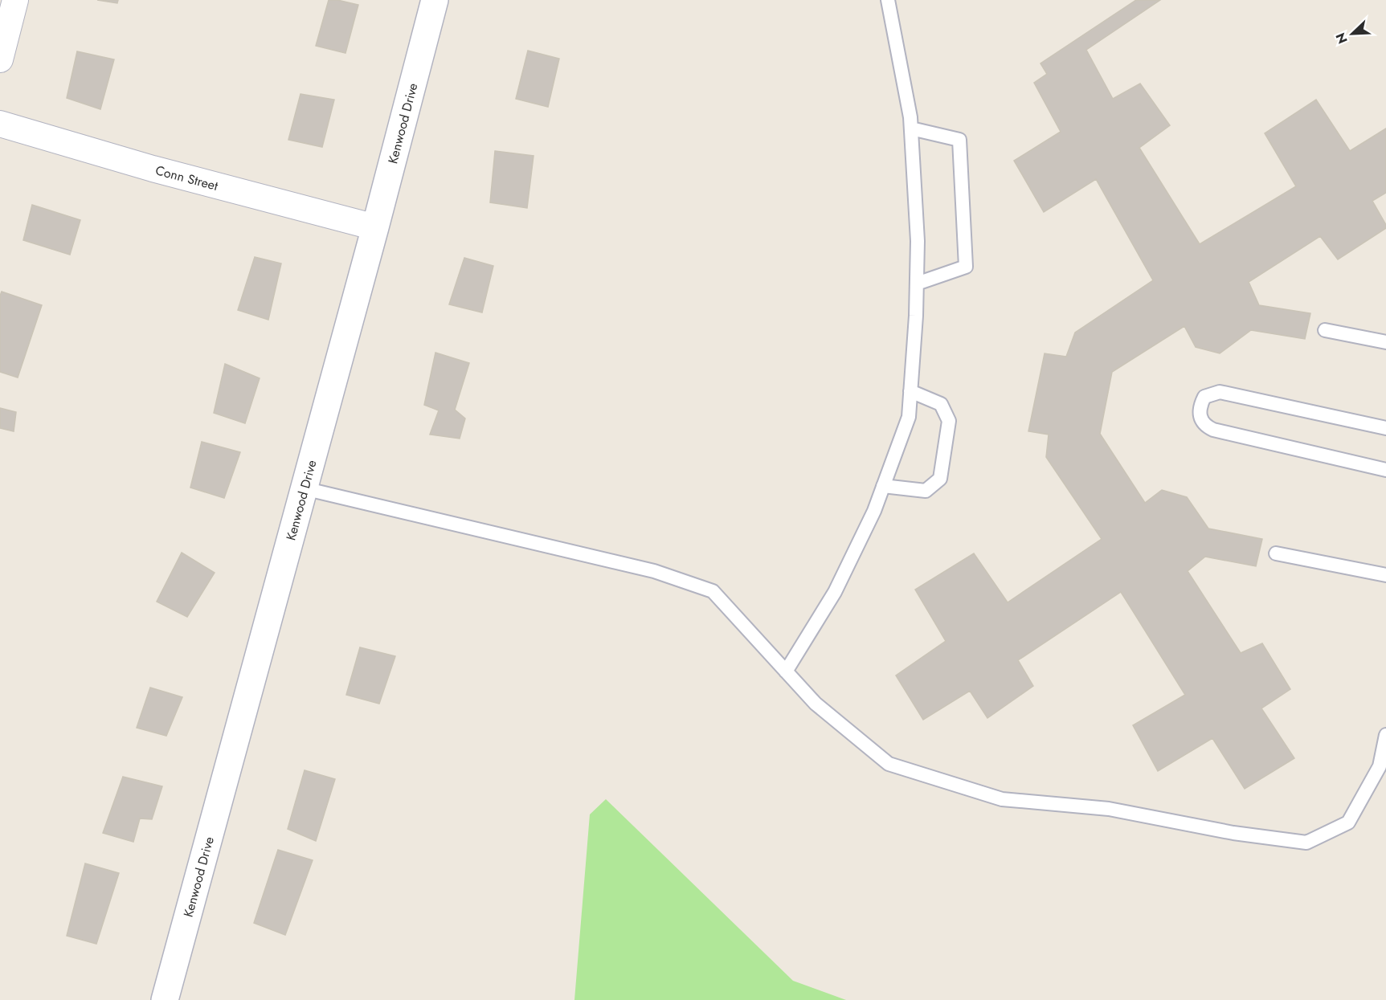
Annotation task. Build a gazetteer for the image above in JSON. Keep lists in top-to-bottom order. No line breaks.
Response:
{"streets":{"street":["Kenwood Drive","Conn Street"]},"crossings":[["Kenwood Drive","Conn Street"]],"north":"bottom left"}
